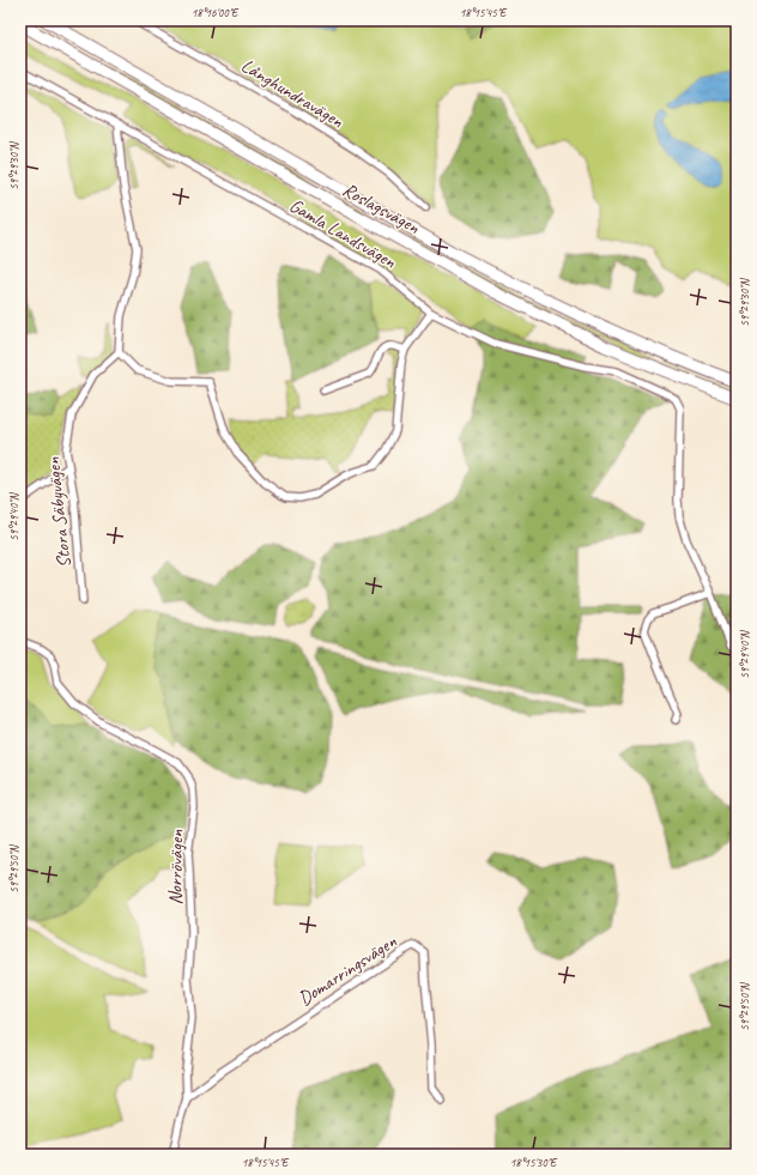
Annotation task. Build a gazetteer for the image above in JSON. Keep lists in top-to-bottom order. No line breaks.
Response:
{"streets":{"main road":["Roslagsvägen"],"street":["Långhundravägen","Gamla Landsvägen","Stora Säbyvägen","Norrövägen","Domarringsvägen"]},"crossings":[["Norrövägen","Domarringsvägen"]],"coordinates":["18°16'00\"E","18°15'45\"E","59°29'30\"N","59°29'40\"N","59°29'50\"N","18°15'30\"E"]}
